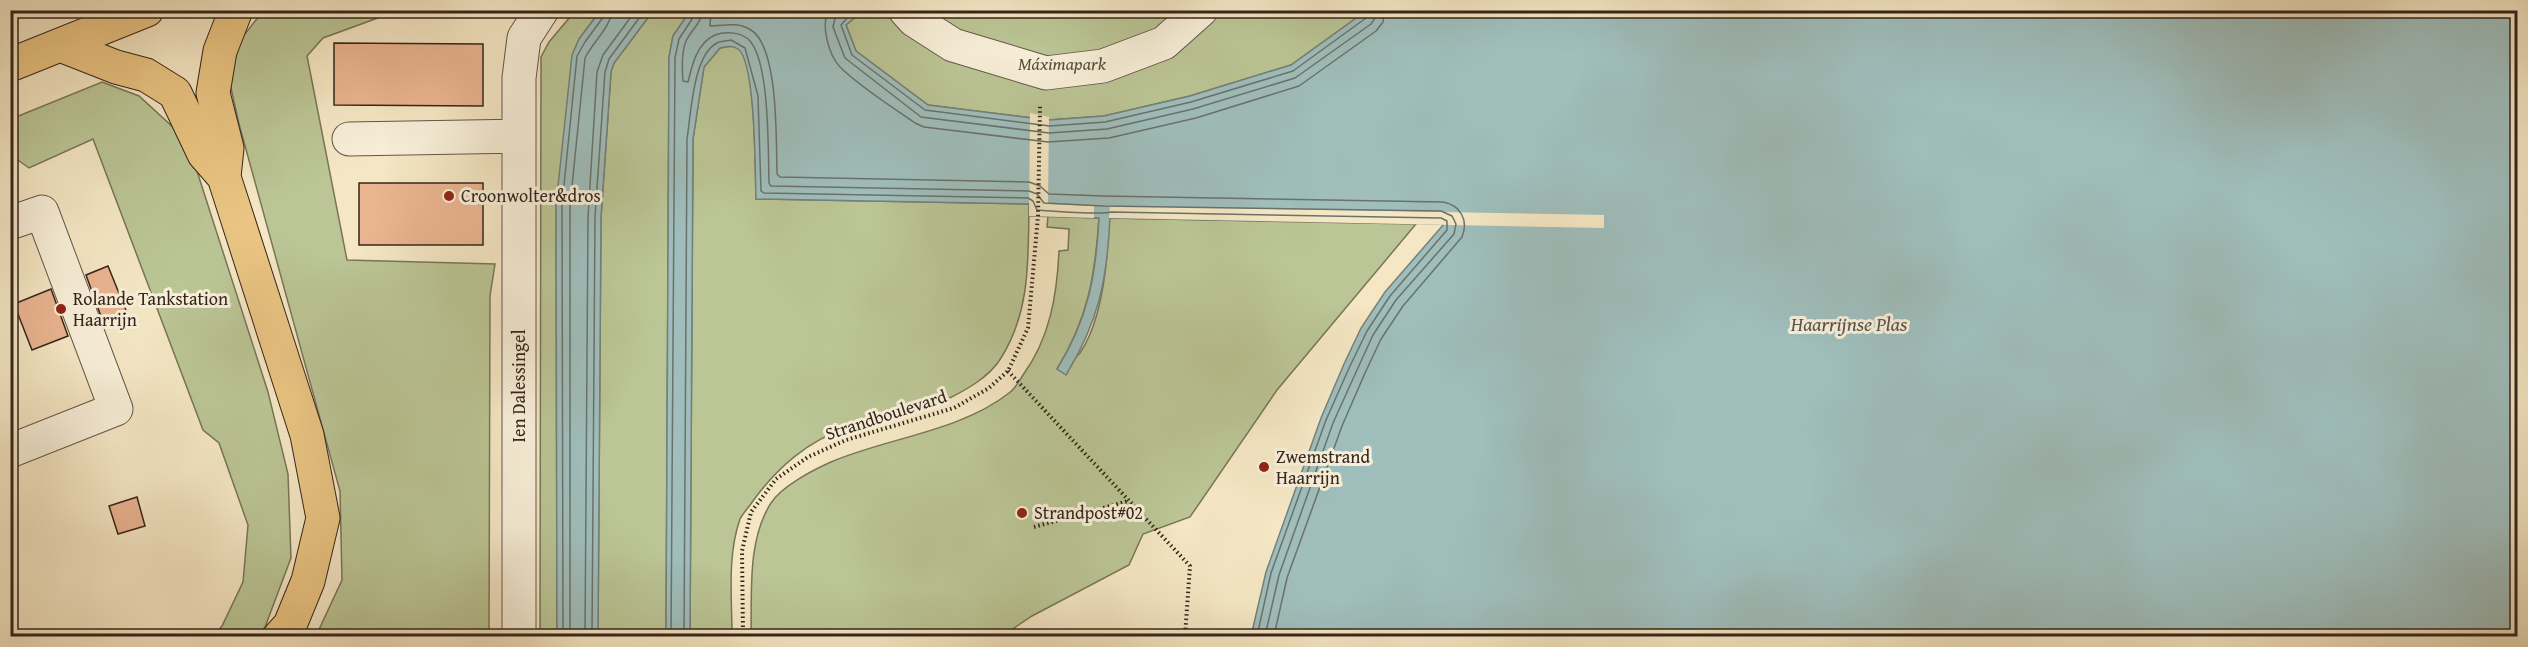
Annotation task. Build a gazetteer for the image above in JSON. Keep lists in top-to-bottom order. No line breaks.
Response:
{"streets":{"street":["Ien Dalessingel"],"path":["Strandboulevard"]},"water":["Haarrijnse Plas"],"parks":["Máximapark"],"places":["Croonwolter&dros","Rolande Tankstation Haarrijn","Zwemstrand Haarrijn","Strandpost#02"]}
